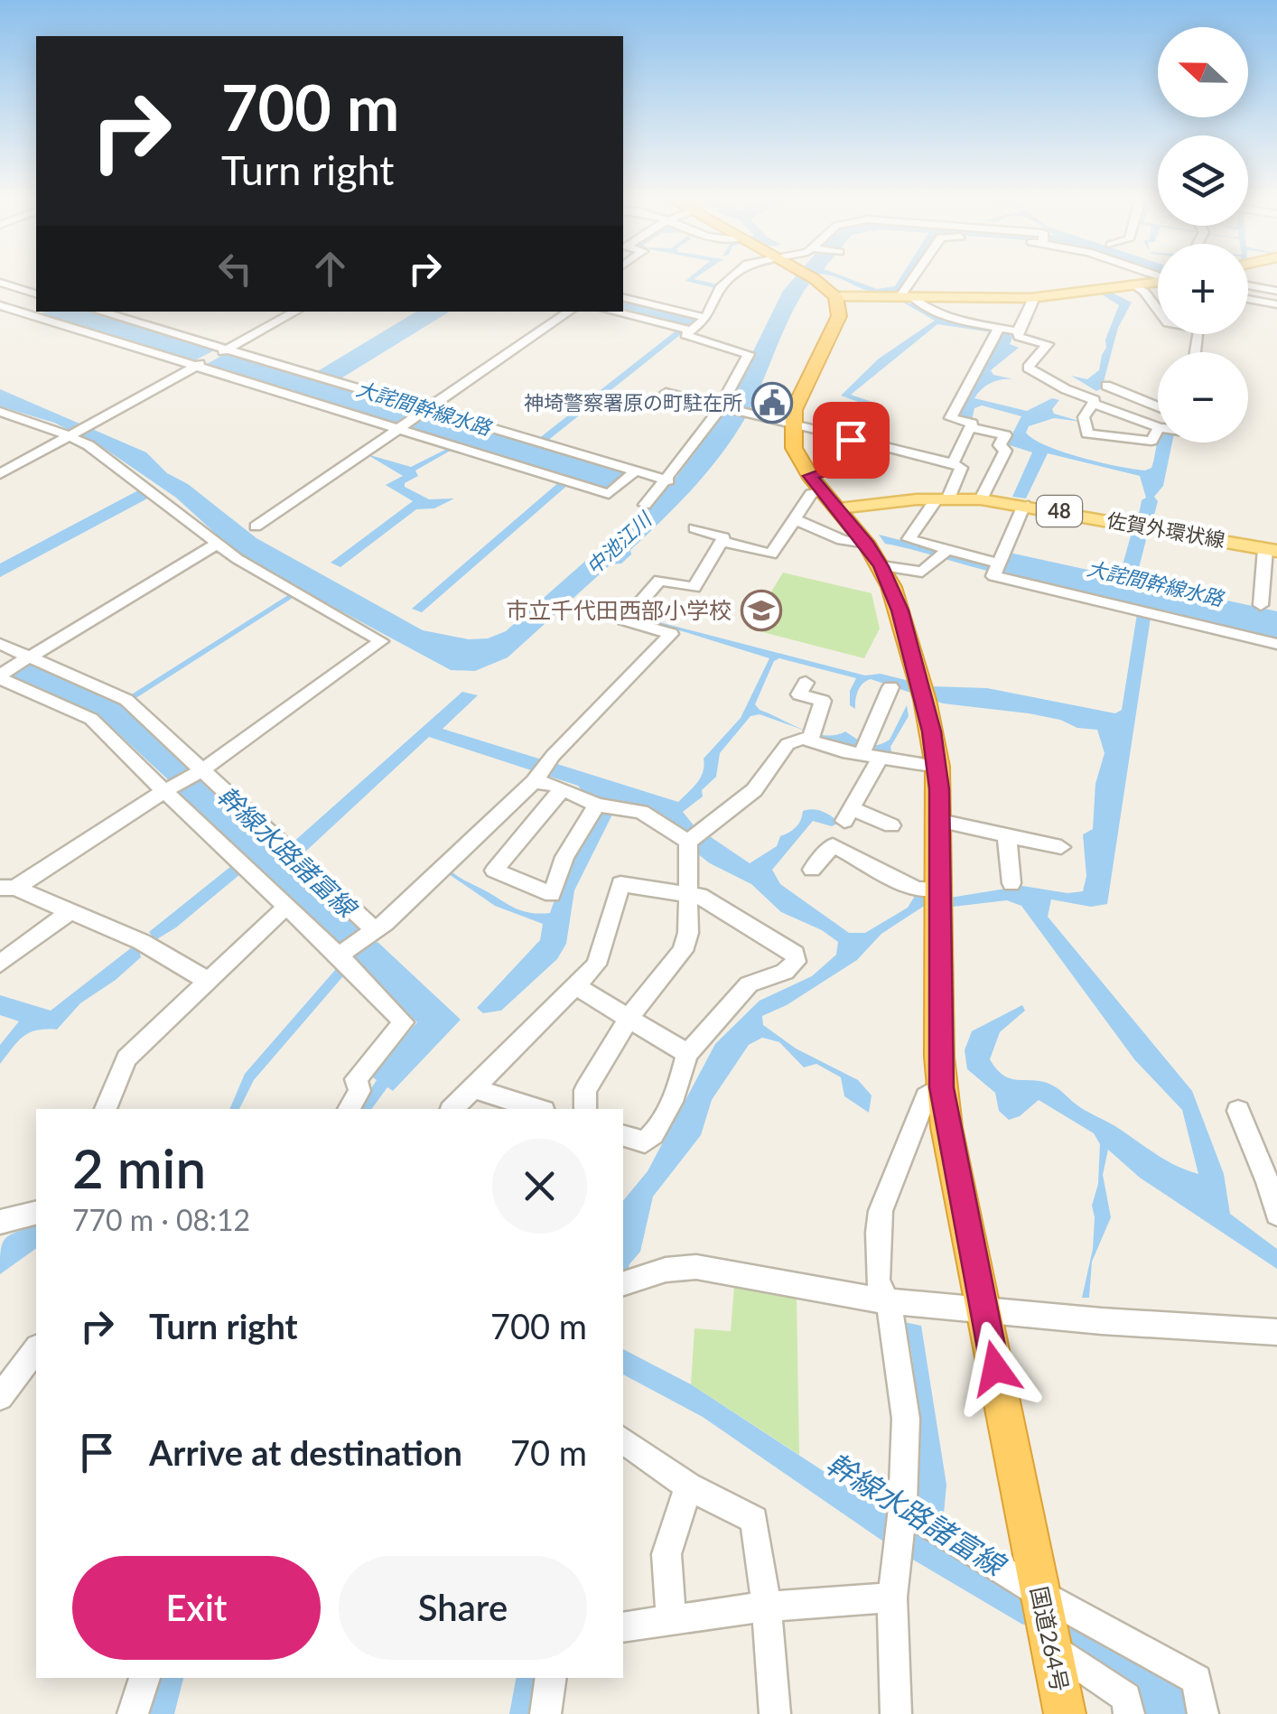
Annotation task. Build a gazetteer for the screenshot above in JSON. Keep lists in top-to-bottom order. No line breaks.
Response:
{"streets":{"highway":["国道264号"],"main road":["48","佐賀外環状線"]},"crossings":[["佐賀外環状線","国道264号"]],"water":["大詫間幹線水路","中池江川","幹線水路諸富線"],"places":{"public building":["神埼警察署原の町駐在所"],"school or university":["市立千代田西部小学校"]},"north":"left","page":{"map_buttons":["+","−"],"turn":["700 m","Turn right"],"heading":["2 min","770 m · 08:12"],"list":[{"name":"Turn right","value":"700 m"},{"name":"Arrive at destination","value":"70 m"}],"buttons":["Exit","Share"]}}
